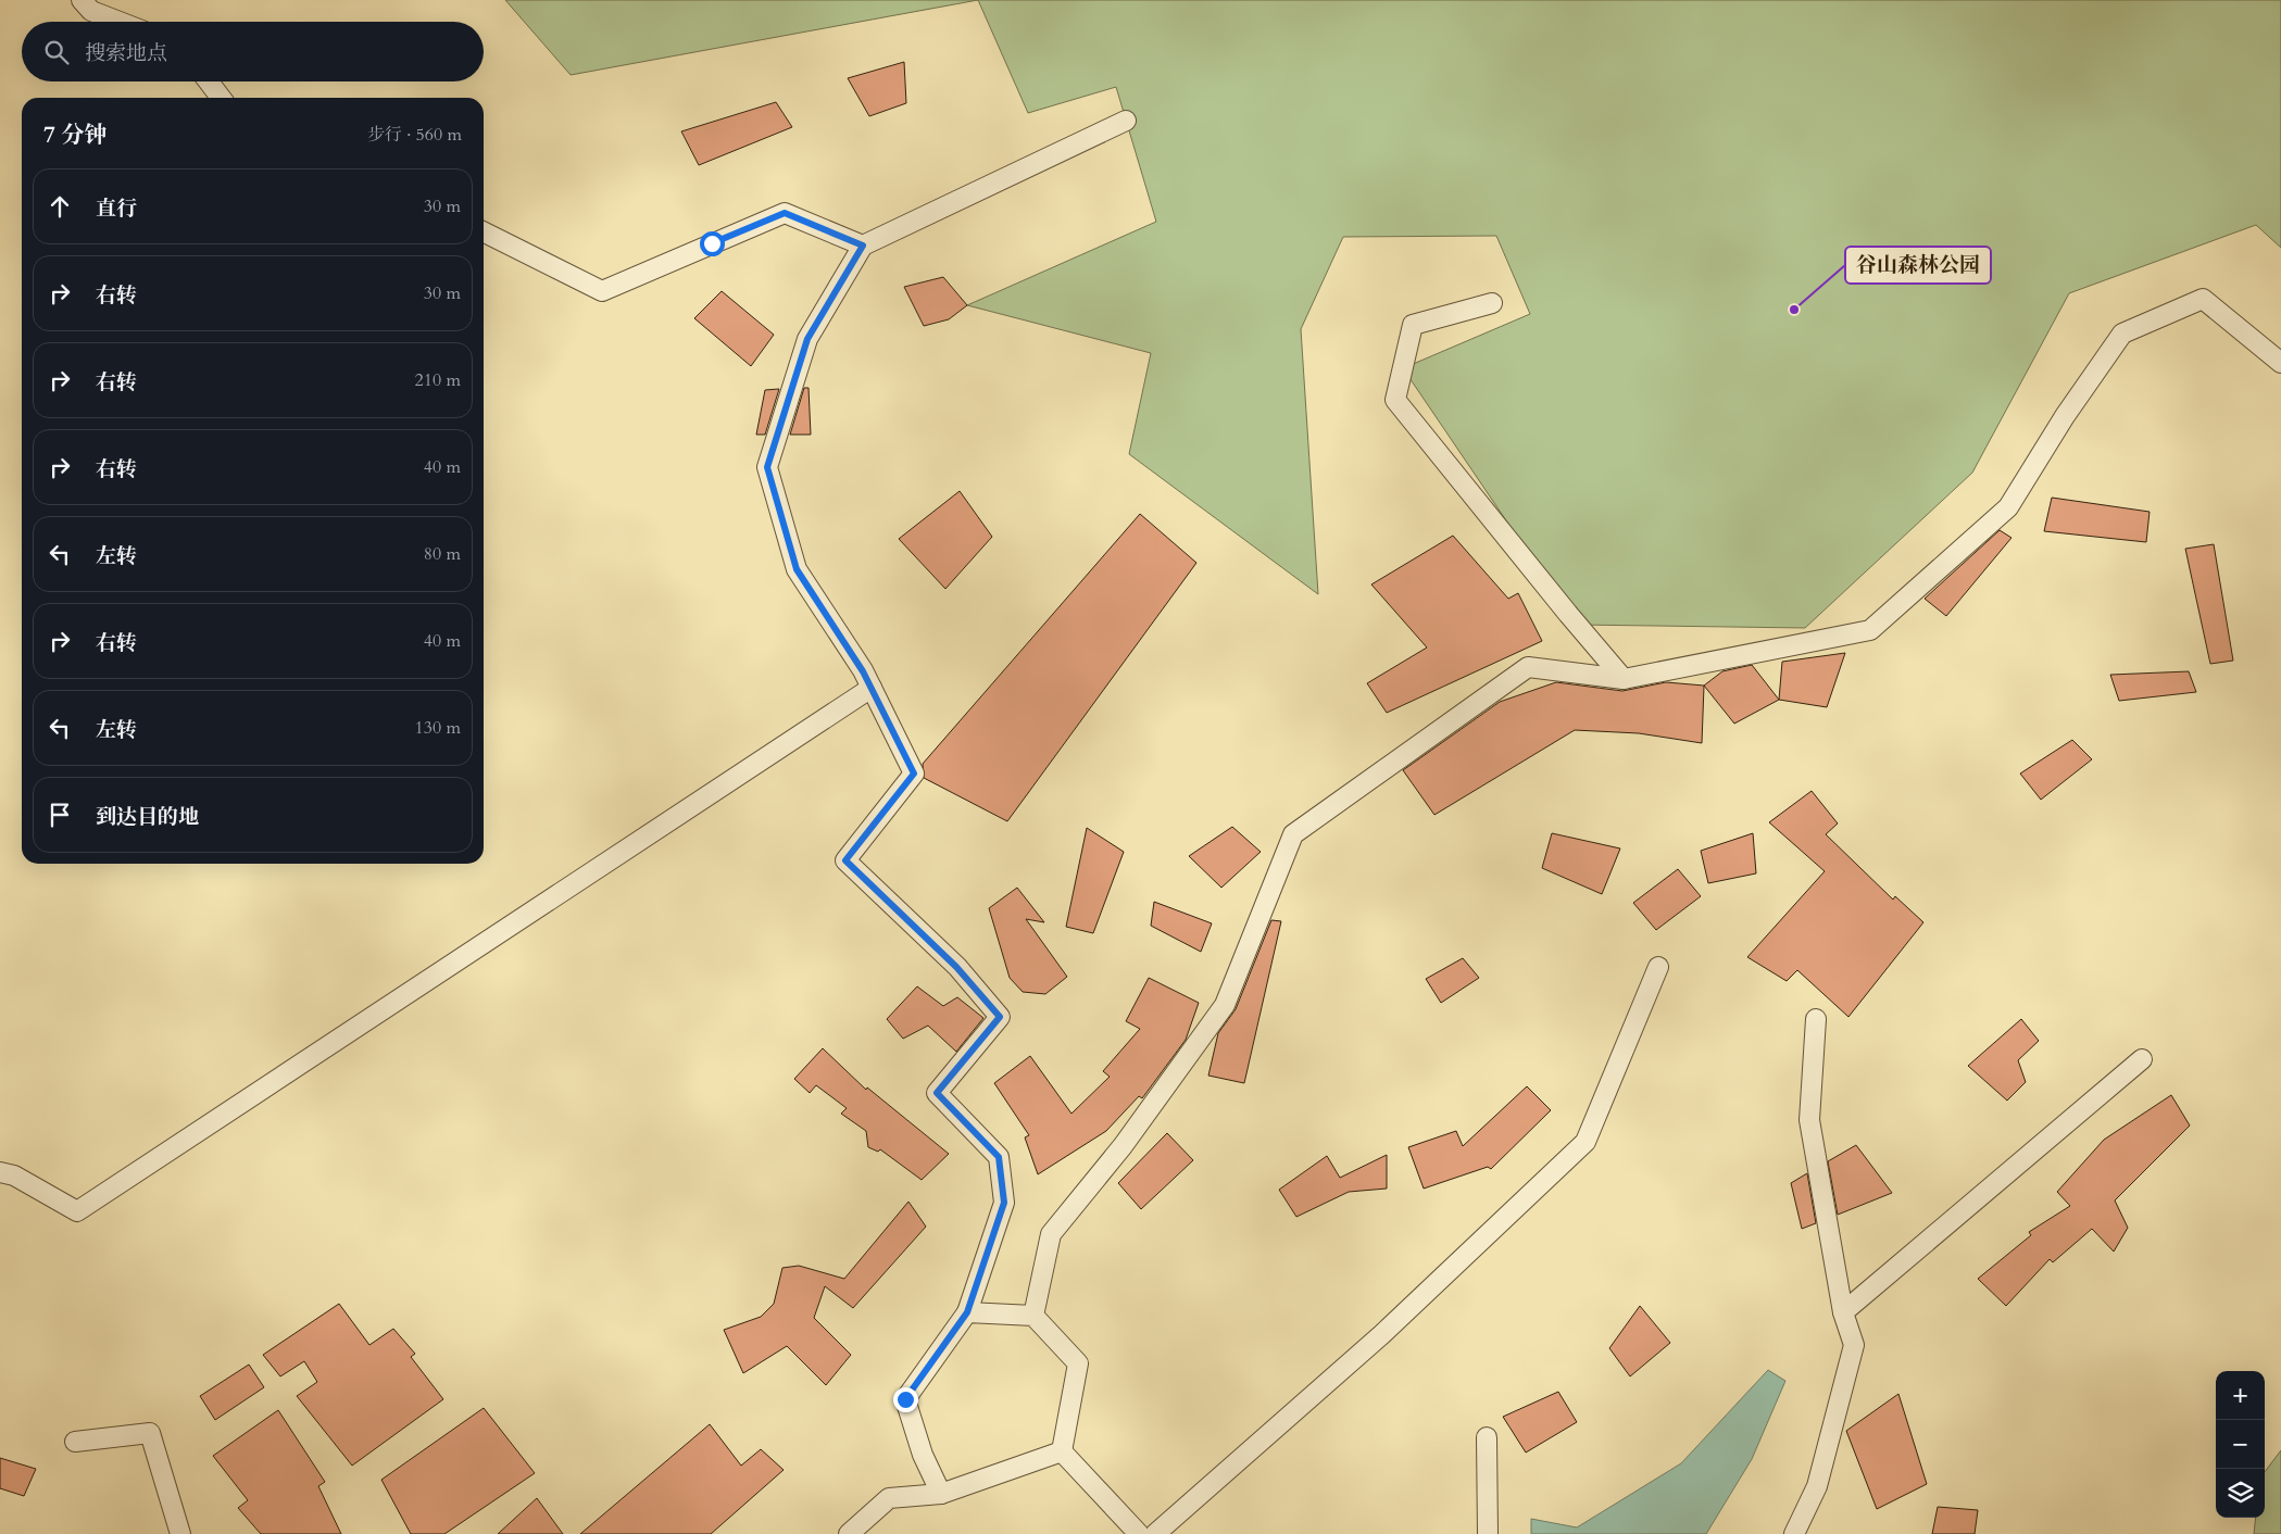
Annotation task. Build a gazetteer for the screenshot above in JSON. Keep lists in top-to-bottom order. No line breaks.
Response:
{"places":["谷山森林公园"],"page":{"search":"搜索地点","heading":["7 分钟","步行 · 560 m"],"list":[["直行","30 m"],["右转","30 m"],["右转","210 m"],["右转","40 m"],["左转","80 m"],["右转","40 m"],["左转","130 m"],"到达目的地"],"map_buttons":["+","−"]}}
